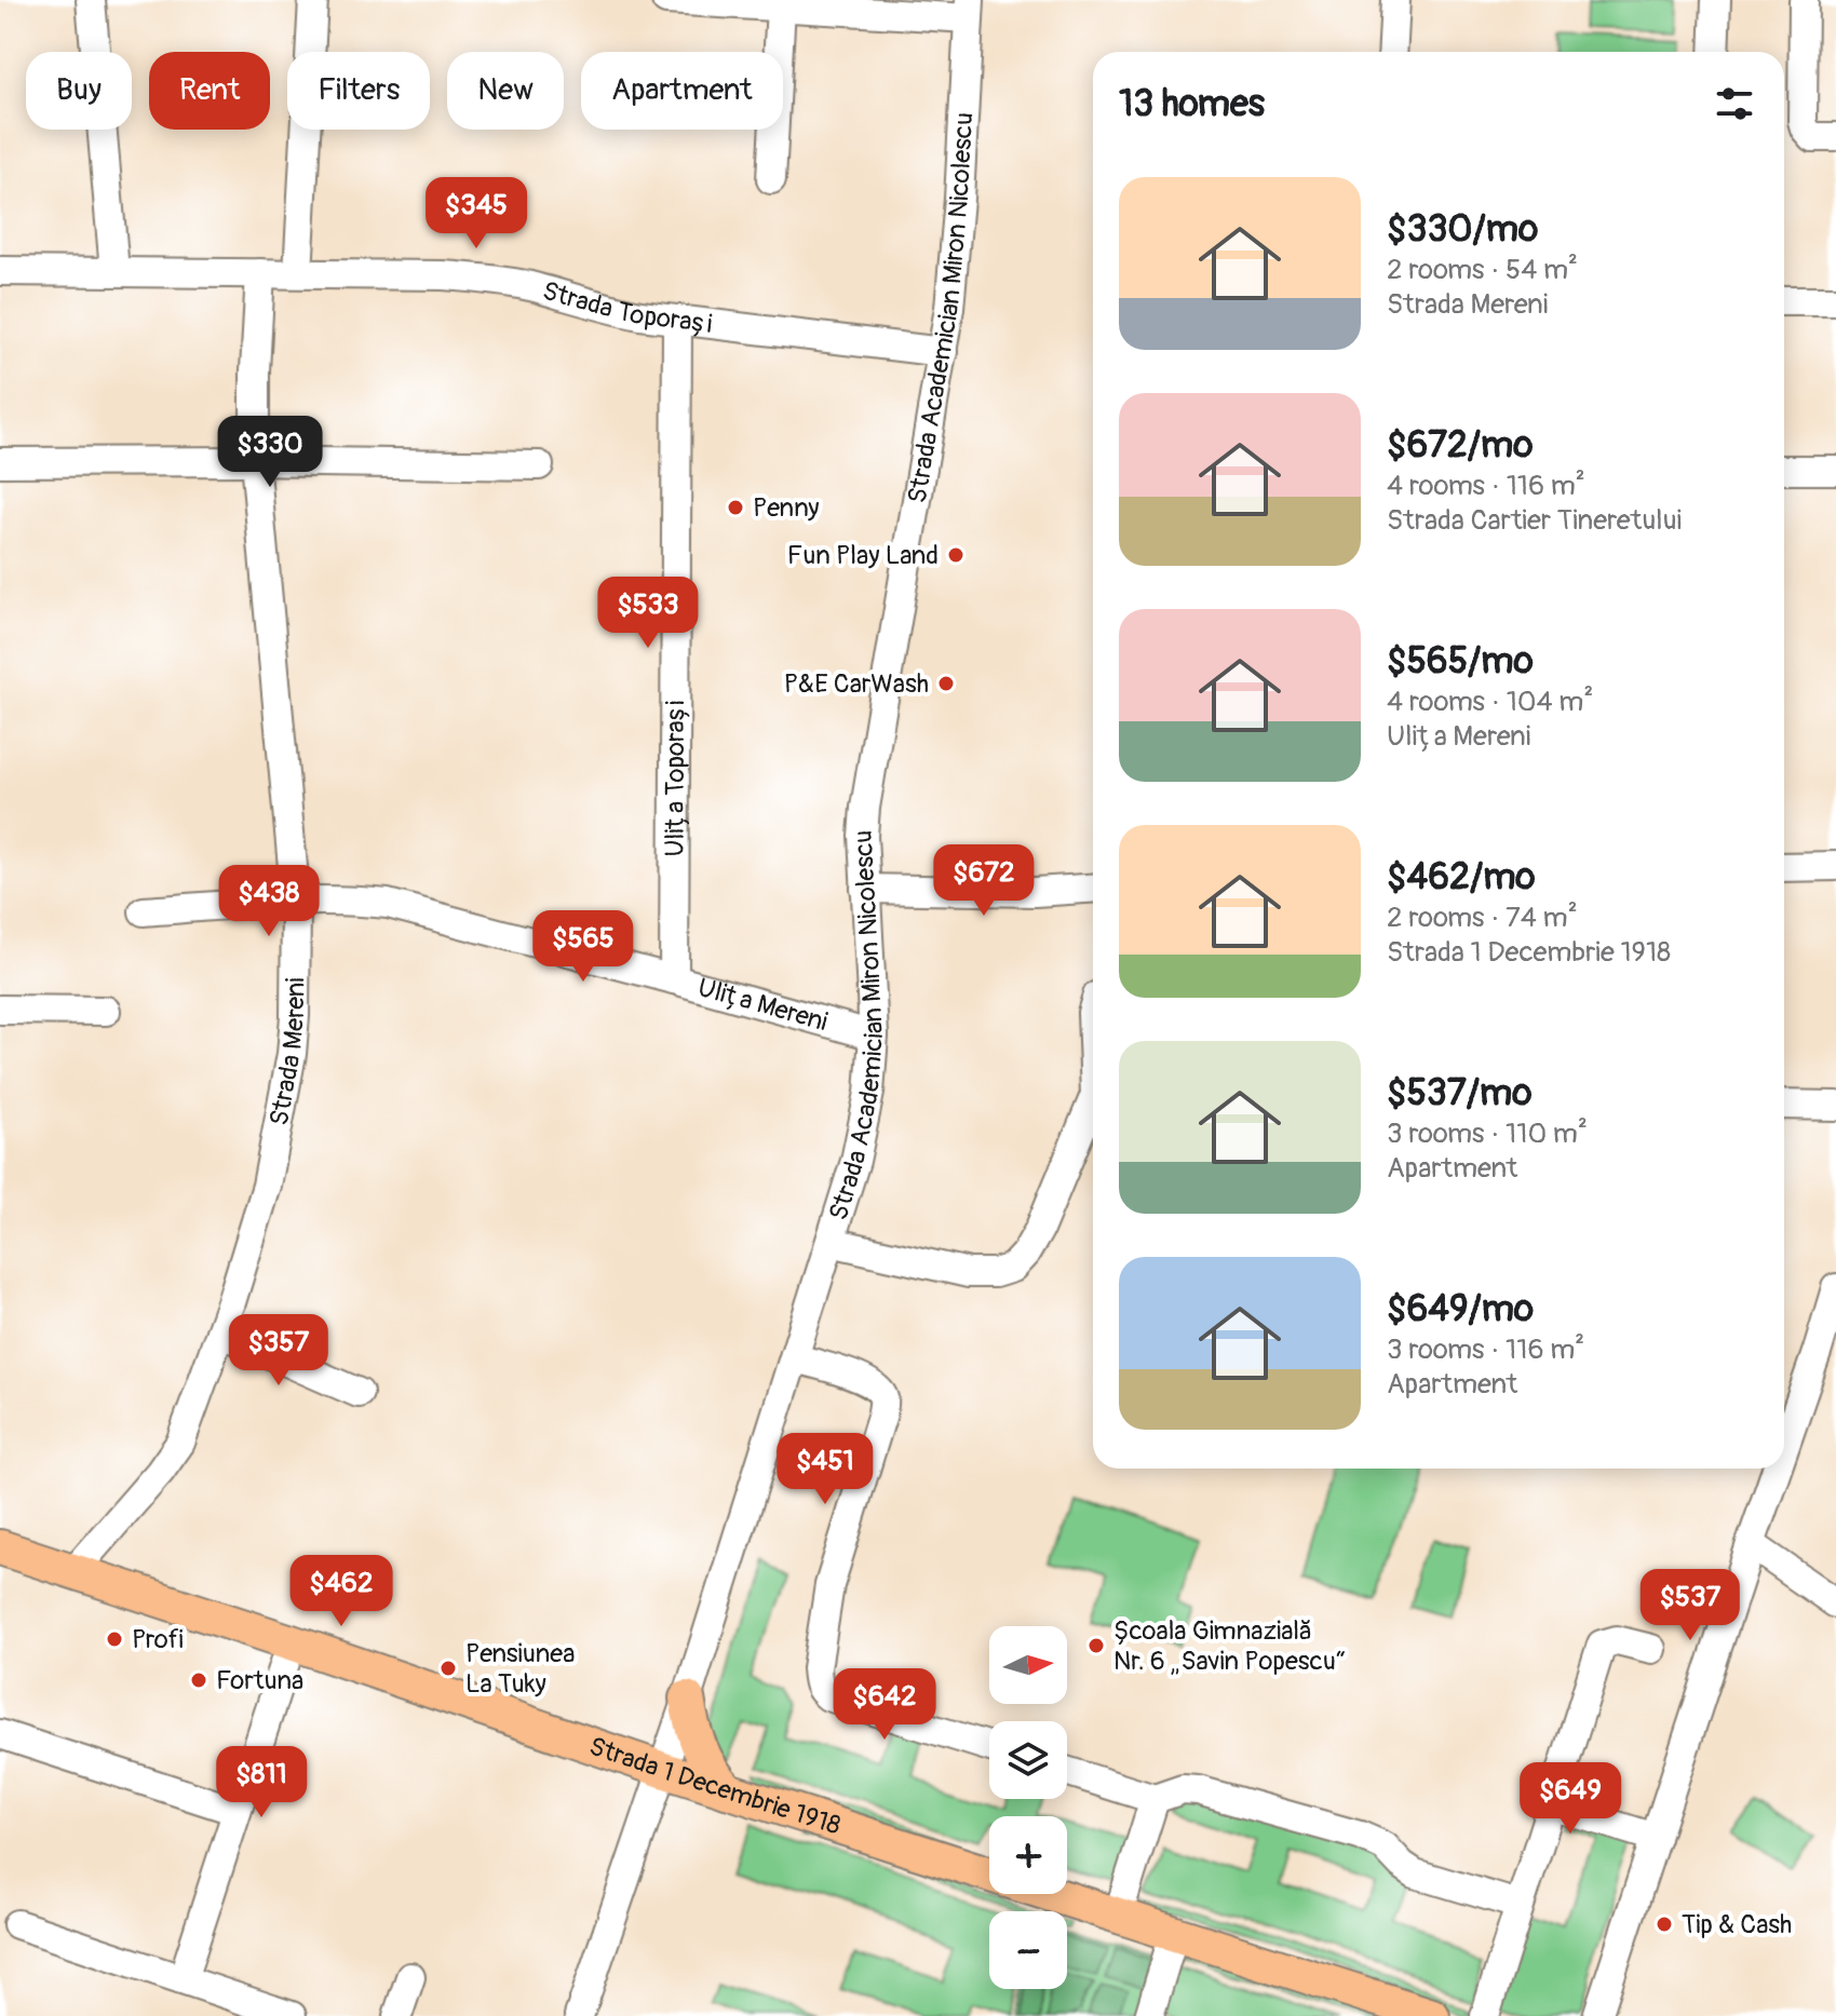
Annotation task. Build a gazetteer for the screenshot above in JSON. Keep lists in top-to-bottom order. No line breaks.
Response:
{"streets":{"main road":["Strada 1 Decembrie 1918"],"street":["Strada Toporași","Strada Academician Miron Nicolescu","Ulița Toporași","Ulița Mereni","Strada Mereni"]},"crossings":[["Strada Toporași","Strada Academician Miron Nicolescu"],["Strada Toporași","Ulița Toporași"],["Strada Toporași","Strada Mereni"],["Strada Academician Miron Nicolescu","Ulița Mereni"],["Strada Academician Miron Nicolescu","Strada 1 Decembrie 1918"],["Ulița Toporași","Ulița Mereni"],["Ulița Mereni","Strada Mereni"],["Strada Mereni","Strada 1 Decembrie 1918"]],"places":["Penny","Fun Play Land","P&E CarWash","Profi","Școala Gimnazială Nr. 6 „Savin Popescu“","Pensiunea La Tuky","Fortuna","Tip & Cash"],"north":"right","page":{"chip":["Buy","Rent","Filters","New","Apartment"],"heading":"13 homes","list":[{"name":"$330/mo","note":"2 rooms · 54 m² · Strada Mereni"},{"name":"$672/mo","note":"4 rooms · 116 m² · Strada Cartier Tineretului"},{"name":"$565/mo","note":"4 rooms · 104 m² · Ulița Mereni"},{"name":"$462/mo","note":"2 rooms · 74 m² · Strada 1 Decembrie 1918"},{"name":"$537/mo","note":"3 rooms · 110 m² · Apartment"},{"name":"$649/mo","note":"3 rooms · 116 m² · Apartment"}],"price":["$345","$330","$533","$672","$438","$565","$357","$451","$462","$537","$642","$811","$649"],"map_buttons":["+","−"]}}
